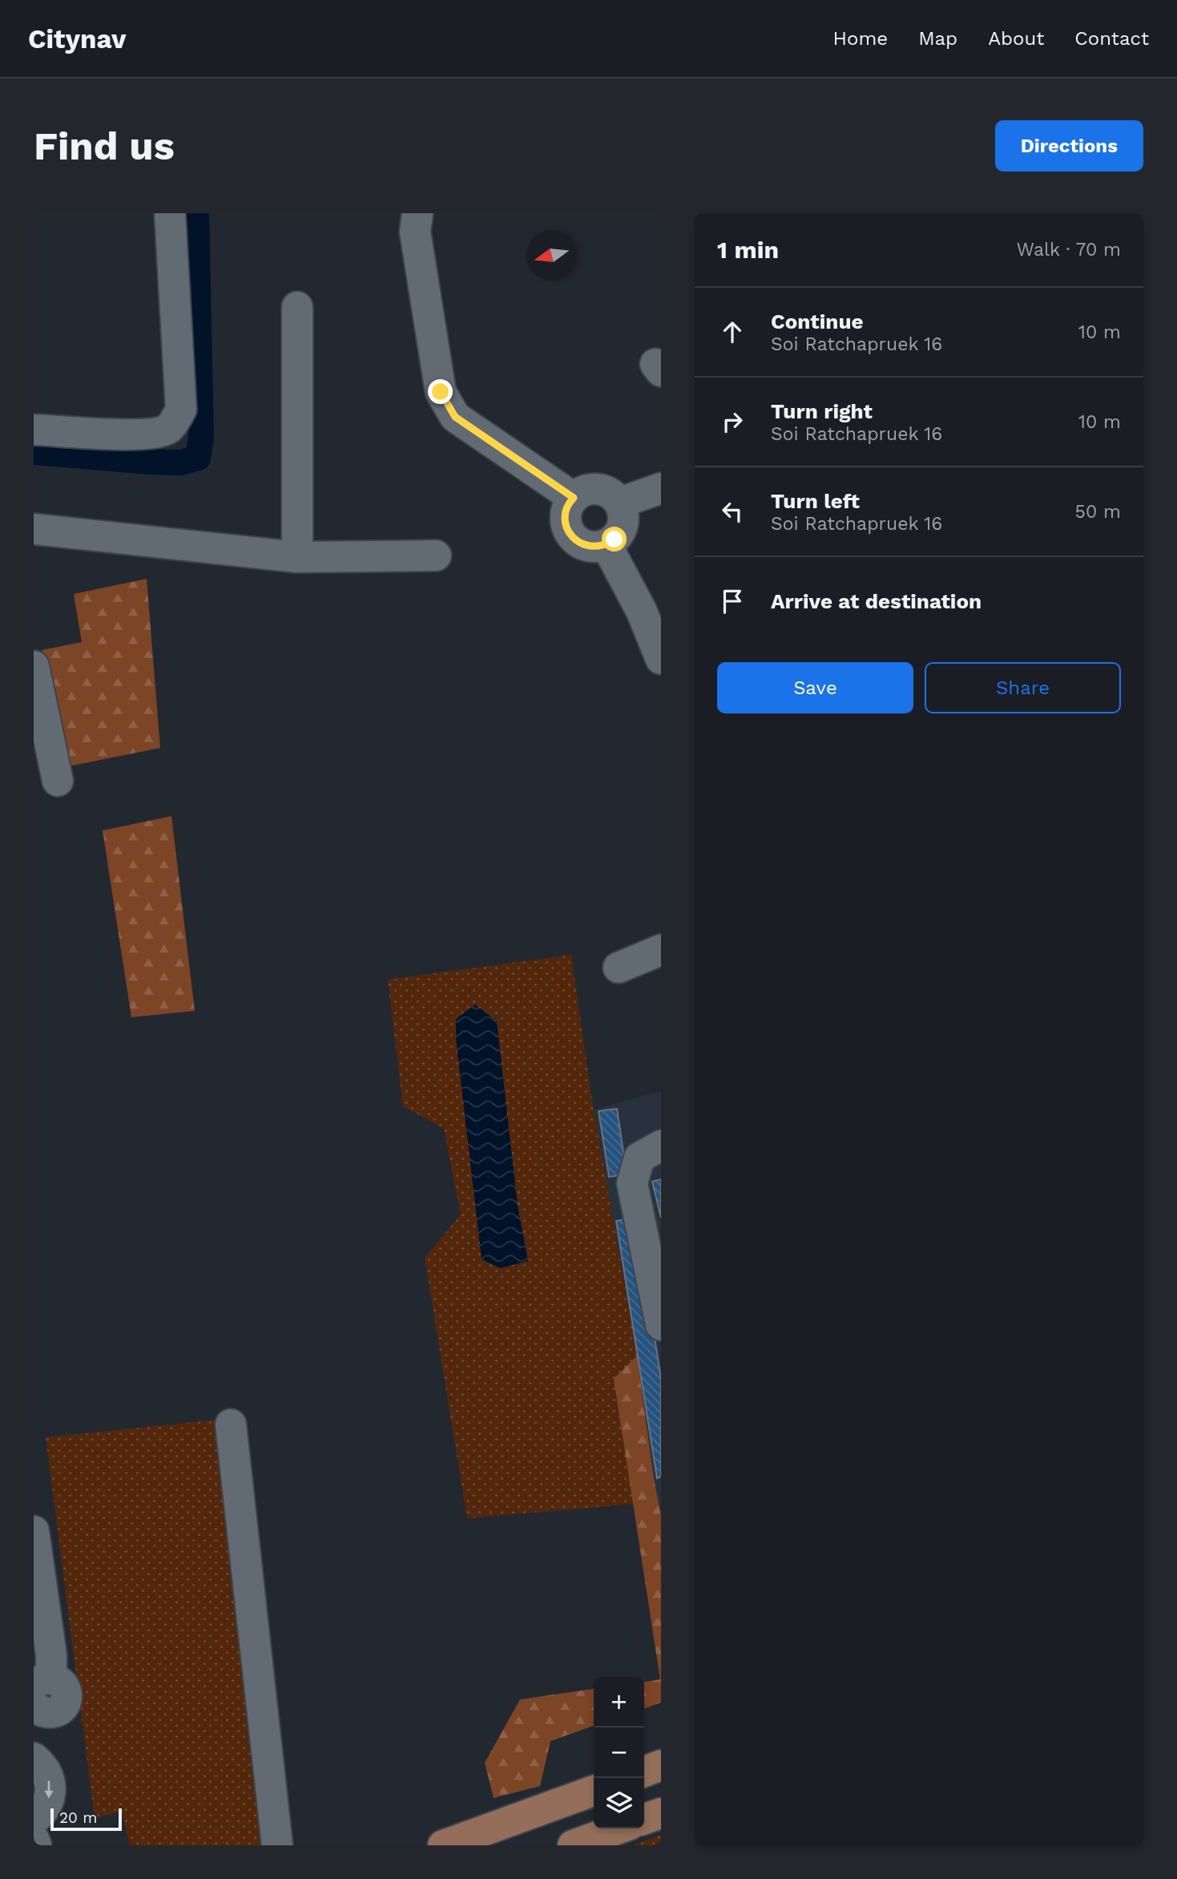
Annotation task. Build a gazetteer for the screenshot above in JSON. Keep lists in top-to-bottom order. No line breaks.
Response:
{"scale_bar":"20 m","north":"left","page":{"header":"Citynav","nav":["Home","Map","About","Contact"],"buttons":["Directions",["Save","Share"]],"title":"Find us","heading":["1 min","Walk · 70 m"],"list":[["Continue","Soi Ratchapruek 16","10 m"],["Turn right","Soi Ratchapruek 16","10 m"],["Turn left","Soi Ratchapruek 16","50 m"],"Arrive at destination"],"map_buttons":["+","−"],"scale":"20 m"}}
